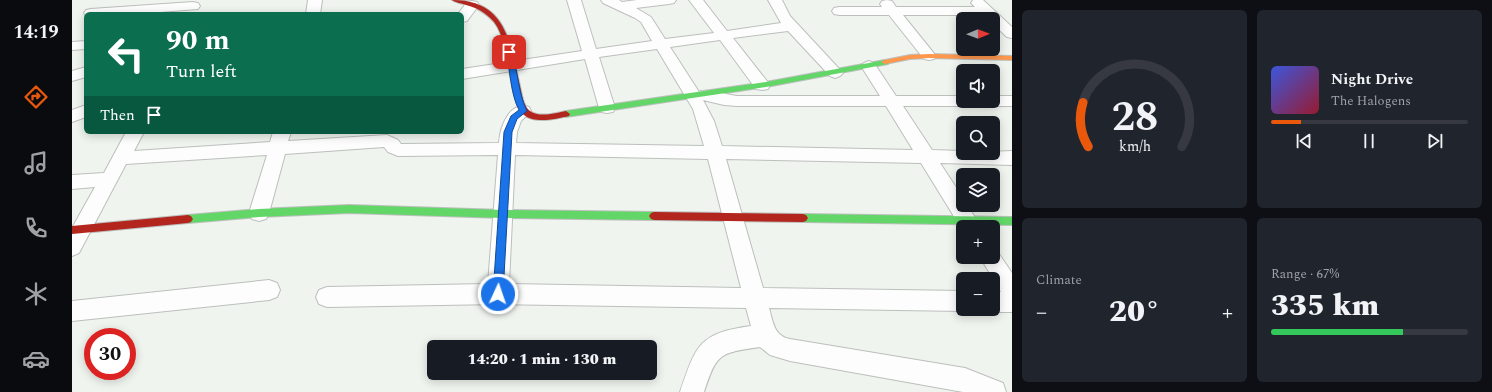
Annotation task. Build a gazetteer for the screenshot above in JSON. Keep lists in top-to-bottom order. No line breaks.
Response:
{"north":"right","page":{"tabs":"14:19","map_buttons":["+","−"],"turn":["90 m","Turn left"],"song":["Night Drive","The Halogens"],"then":"Then","tile":["Climate",["Range · 67%","335 km"]],"heat":["−","20°","+"],"limit":"30","trip":"14:20 · 1 min · 130 m","gauge":["28","km/h"]}}
